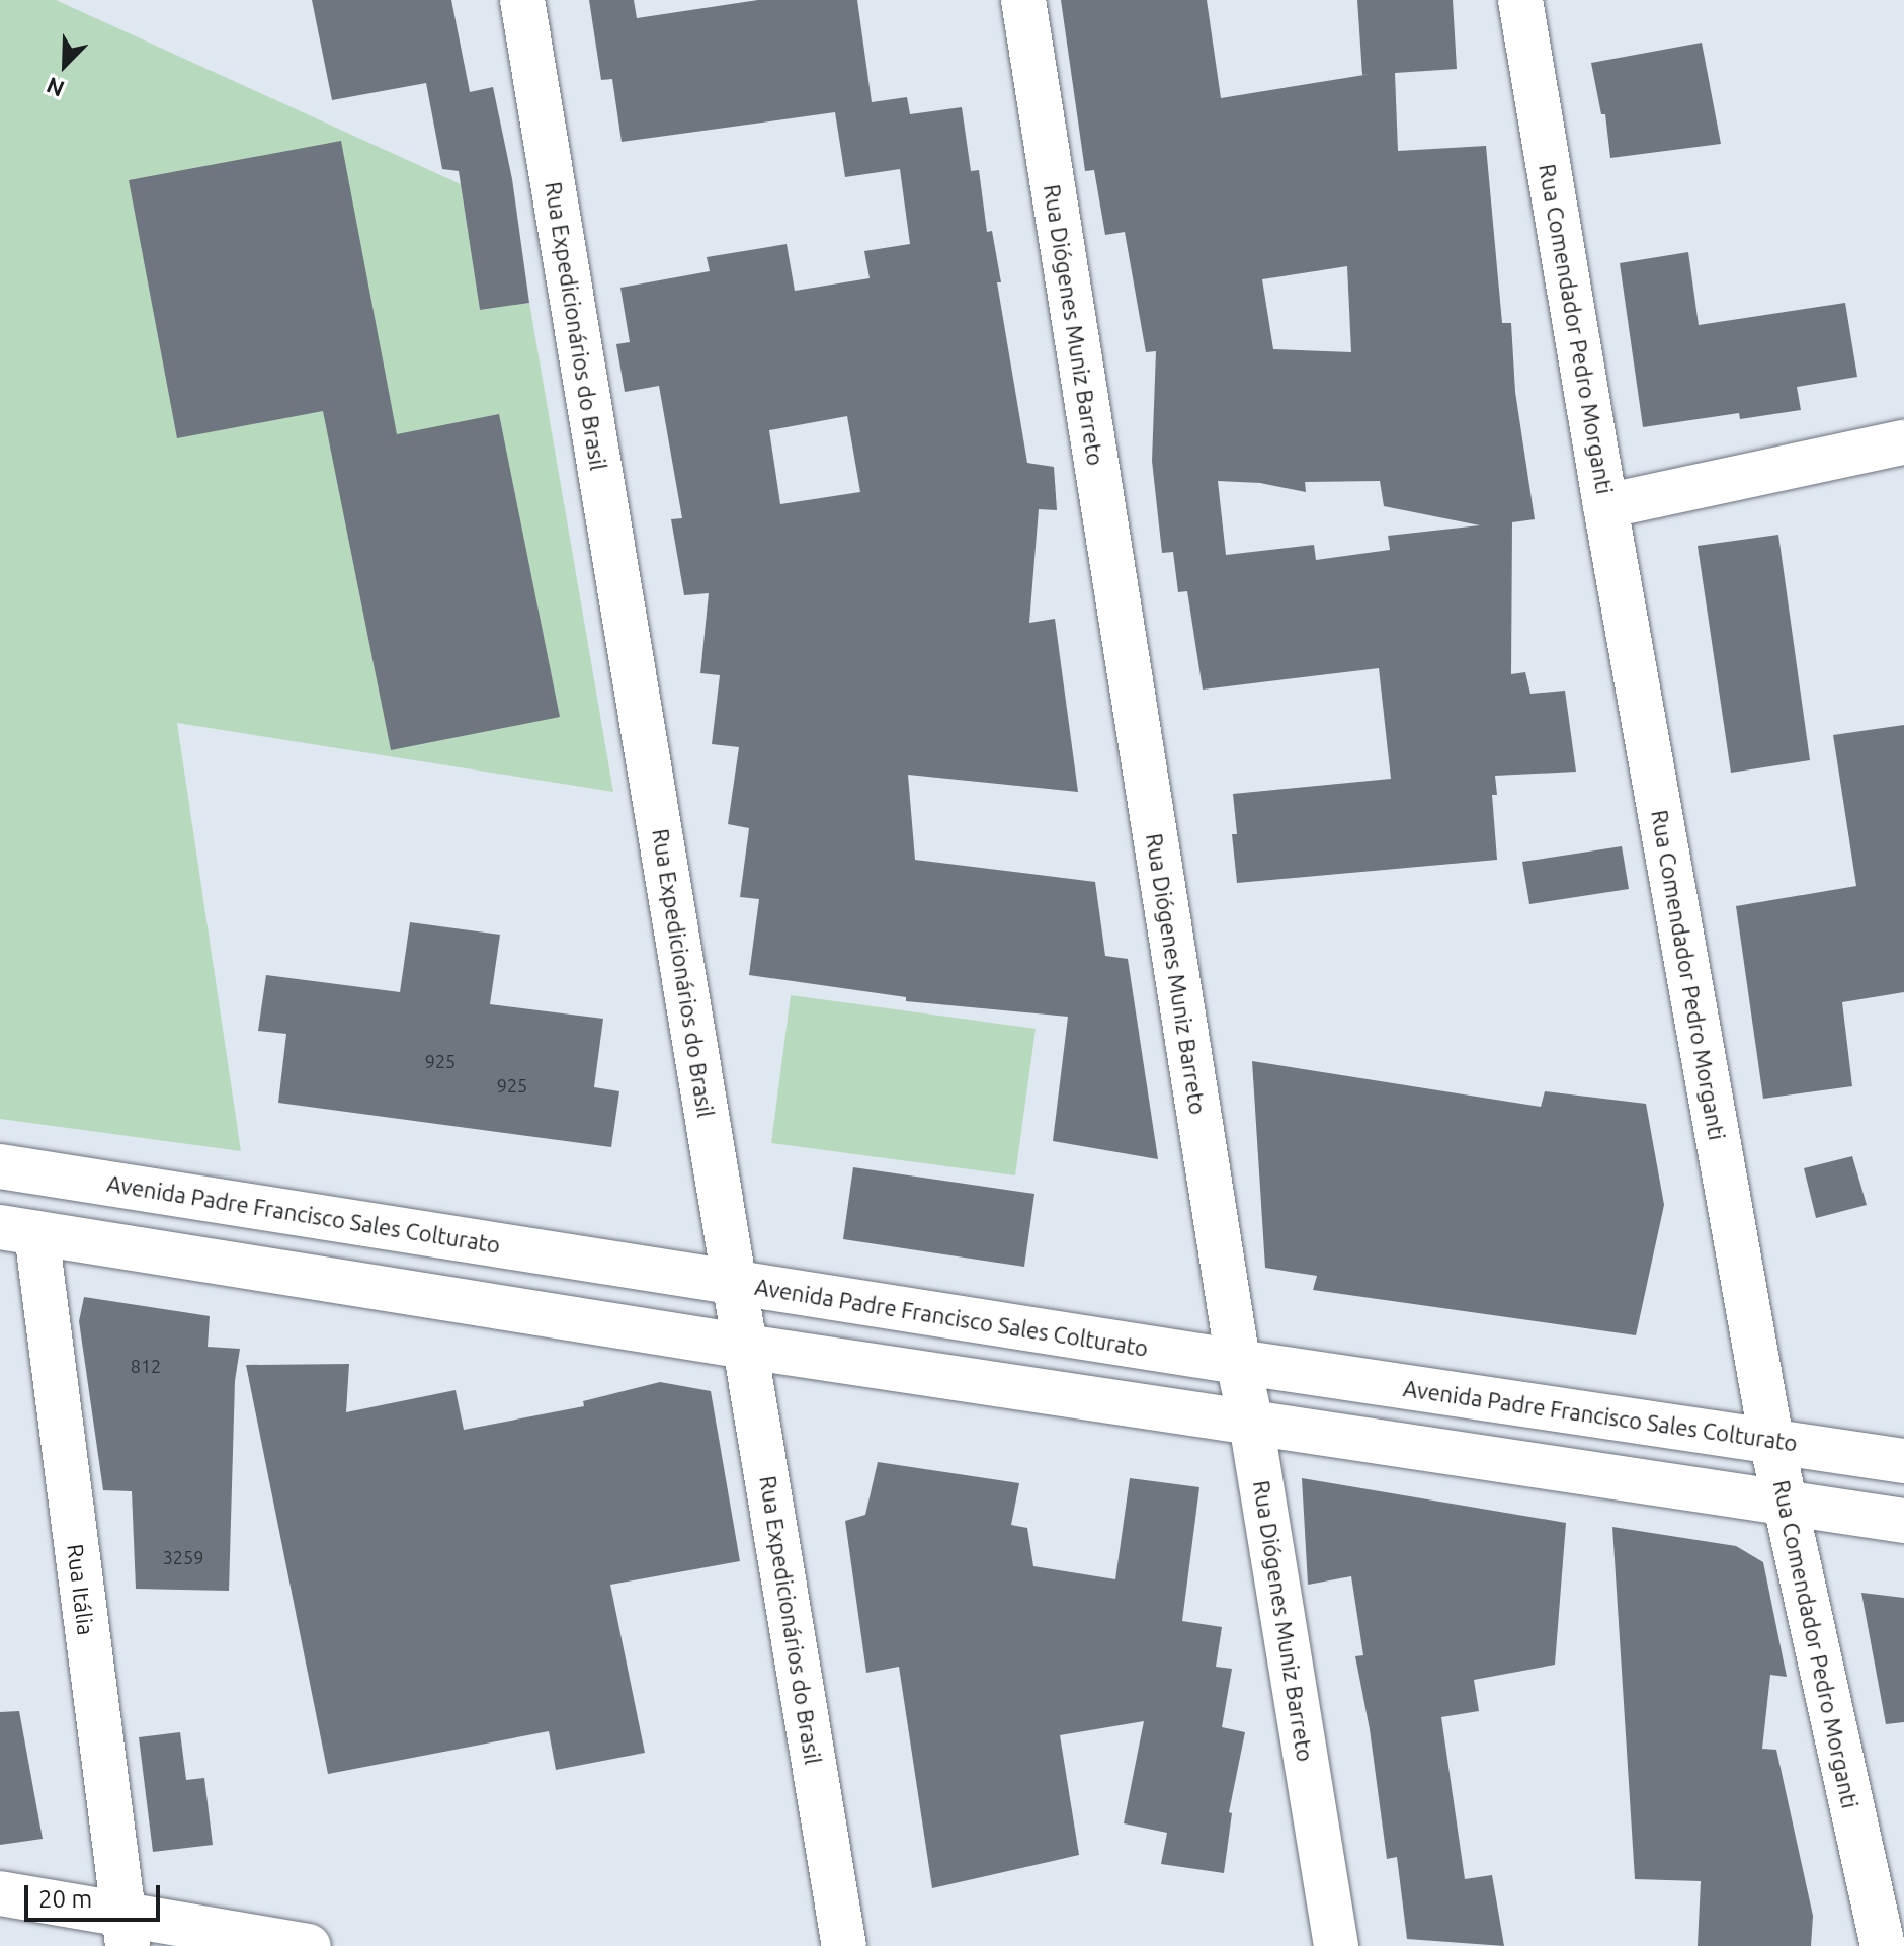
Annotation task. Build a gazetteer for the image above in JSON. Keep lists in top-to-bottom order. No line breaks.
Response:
{"streets":{"street":["Rua Diógenes Muniz Barreto","Rua Expedicionários do Brasil","Rua Comendador Pedro Morganti","Avenida Padre Francisco Sales Colturato","Rua Itália"]},"crossings":[["Rua Diógenes Muniz Barreto","Avenida Padre Francisco Sales Colturato"],["Rua Expedicionários do Brasil","Avenida Padre Francisco Sales Colturato"],["Rua Comendador Pedro Morganti","Avenida Padre Francisco Sales Colturato"],["Avenida Padre Francisco Sales Colturato","Rua Itália"]],"house_numbers":["925","925","812","3259"],"scale_bar":"20 m","north":"bottom left"}
